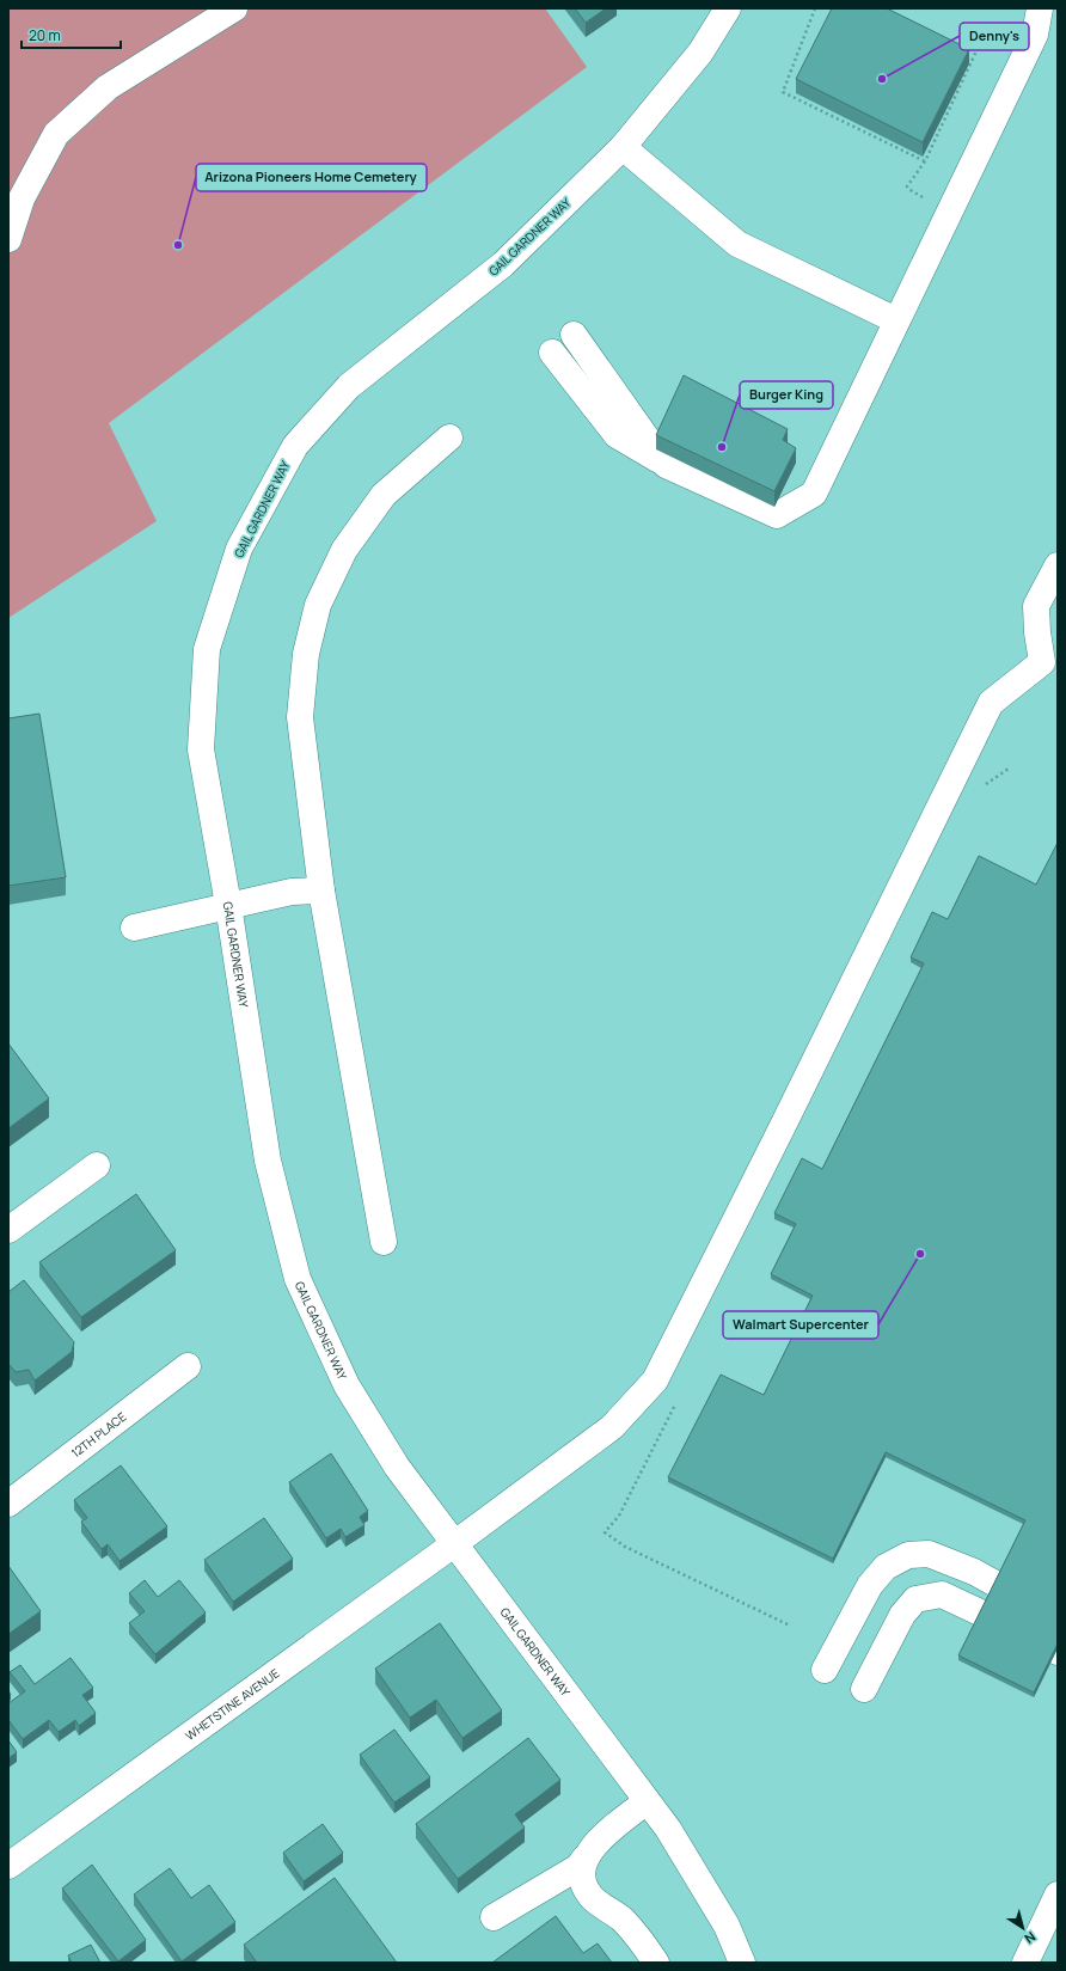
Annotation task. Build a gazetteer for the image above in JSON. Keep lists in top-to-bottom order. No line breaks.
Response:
{"streets":{"street":["GAIL GARDNER WAY","12TH PLACE","WHETSTINE AVENUE"]},"crossings":[["GAIL GARDNER WAY","WHETSTINE AVENUE"]],"places":["Denny's","Arizona Pioneers Home Cemetery","Burger King","Walmart Supercenter"],"scale_bar":"20 m","north":"bottom right"}
